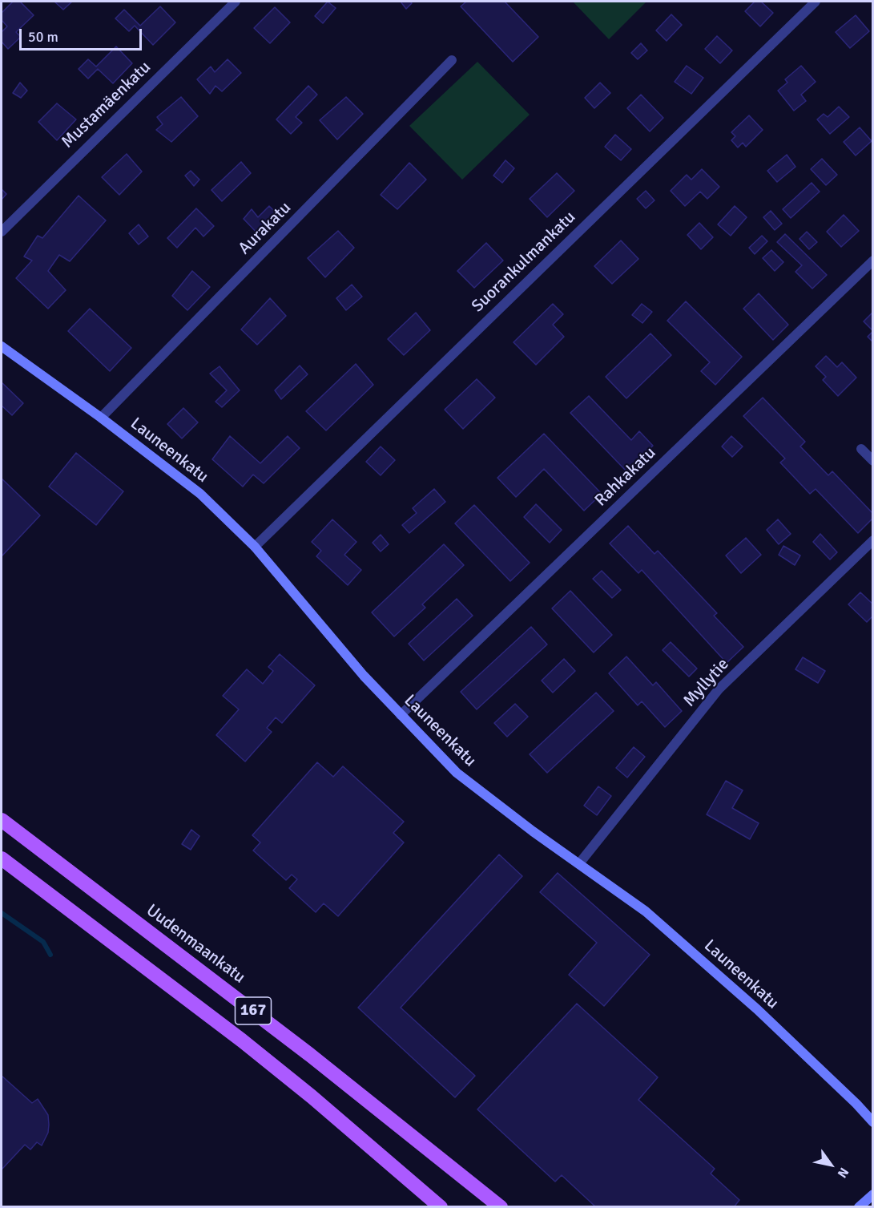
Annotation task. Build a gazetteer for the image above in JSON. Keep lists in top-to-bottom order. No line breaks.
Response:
{"streets":{"main road":["Uudenmaankatu","167"],"street":["Mustamäenkatu","Aurakatu","Suorankulmankatu","Launeenkatu","Rahkakatu","Myllytie"]},"crossings":[["Aurakatu","Launeenkatu"],["Suorankulmankatu","Launeenkatu"],["Launeenkatu","Rahkakatu"],["Launeenkatu","Myllytie"]],"scale_bar":"50 m","north":"bottom right"}
